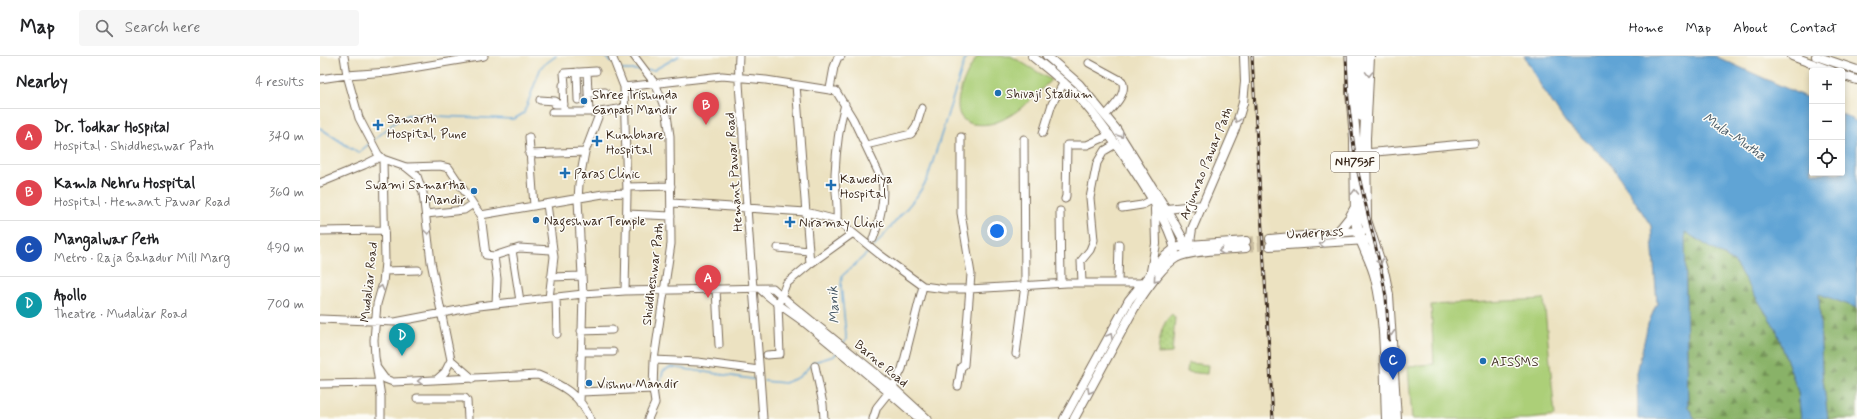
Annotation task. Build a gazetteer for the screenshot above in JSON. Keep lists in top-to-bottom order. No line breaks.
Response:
{"streets":{"highway":["NH753F"],"main road":["Arjunrao Pawar Path","Underpass"],"street":["Hemant Pawar Road","Shiddheshwar Path","Mudaliar Road","Barne Road"]},"crossings":[["NH753F","Underpass"],["Hemant Pawar Road","Barne Road"],["Shiddheshwar Path","Barne Road"],["Mudaliar Road","Barne Road"]],"one_way":["Arjunrao Pawar Path"],"water":["Mula-Mutha","Manik"],"places":{"other":["Shivaji Stadium","Shree Trishunda Ganpati Mandir","Swami Samartha Mandir","Nageshwar Temple","AISSMS","Vishnu Mandir"],"health":["Samarth Hospital, Pune","Kumbhare Hospital","Paras Clinic","Kawediya Hospital","Niramay Clinic"]},"page":{"header":"Map","search":"Search here","nav":["Home","Map","About","Contact"],"heading":["Nearby","4 results"],"map_buttons":["+","−"],"pins":["B","A","D","C"],"list":[{"mark":"A","name":"Dr. Todkar Hospital","note":"Hospital · Shiddheshwar Path","value":"340 m"},{"mark":"B","name":"Kamla Nehru Hospital","note":"Hospital · Hemant Pawar Road","value":"360 m"},{"mark":"C","name":"Mangalwar Peth","note":"Metro · Raja Bahadur Mill Marg","value":"490 m"},{"mark":"D","name":"Apollo","note":"Theatre · Mudaliar Road","value":"700 m"}]}}
